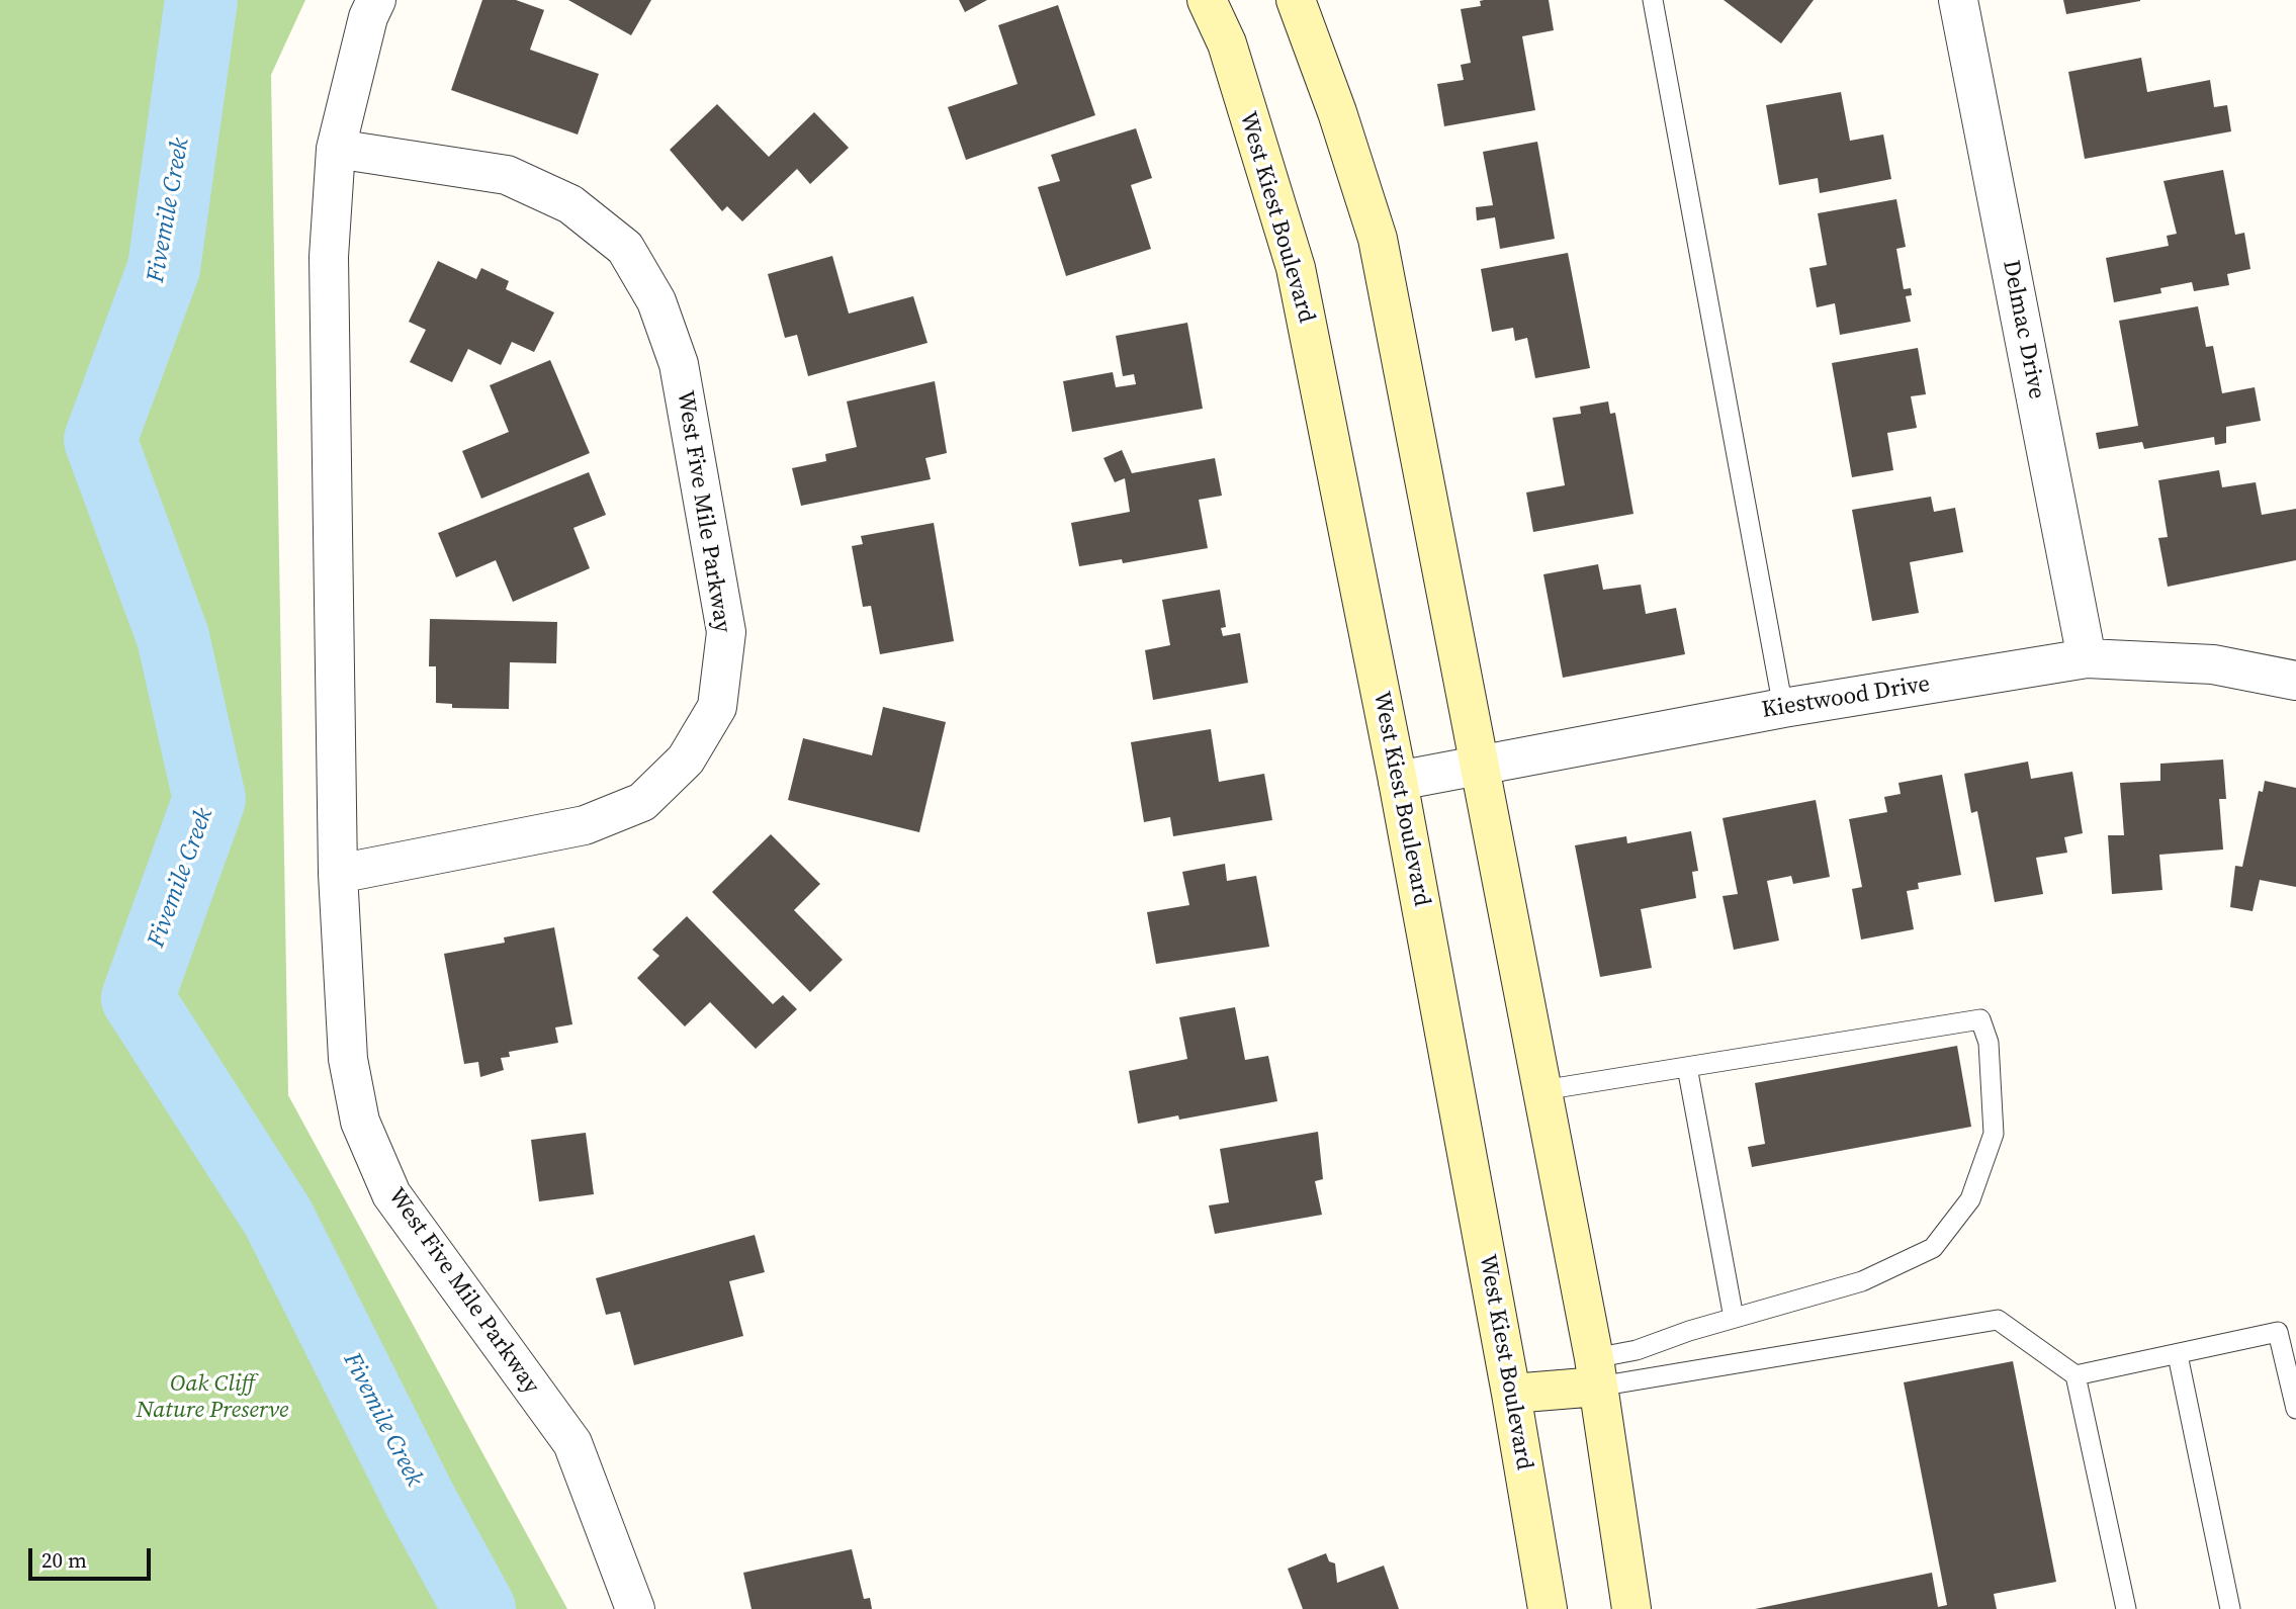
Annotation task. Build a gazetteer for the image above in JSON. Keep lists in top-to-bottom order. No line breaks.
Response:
{"streets":{"main road":["West Kiest Boulevard"],"street":["Delmac Drive","West Five Mile Parkway","Kiestwood Drive"]},"crossings":[["West Kiest Boulevard","Kiestwood Drive"],["Delmac Drive","Kiestwood Drive"]],"water":["Fivemile Creek"],"parks":["Oak Cliff Nature Preserve"],"scale_bar":"20 m"}
